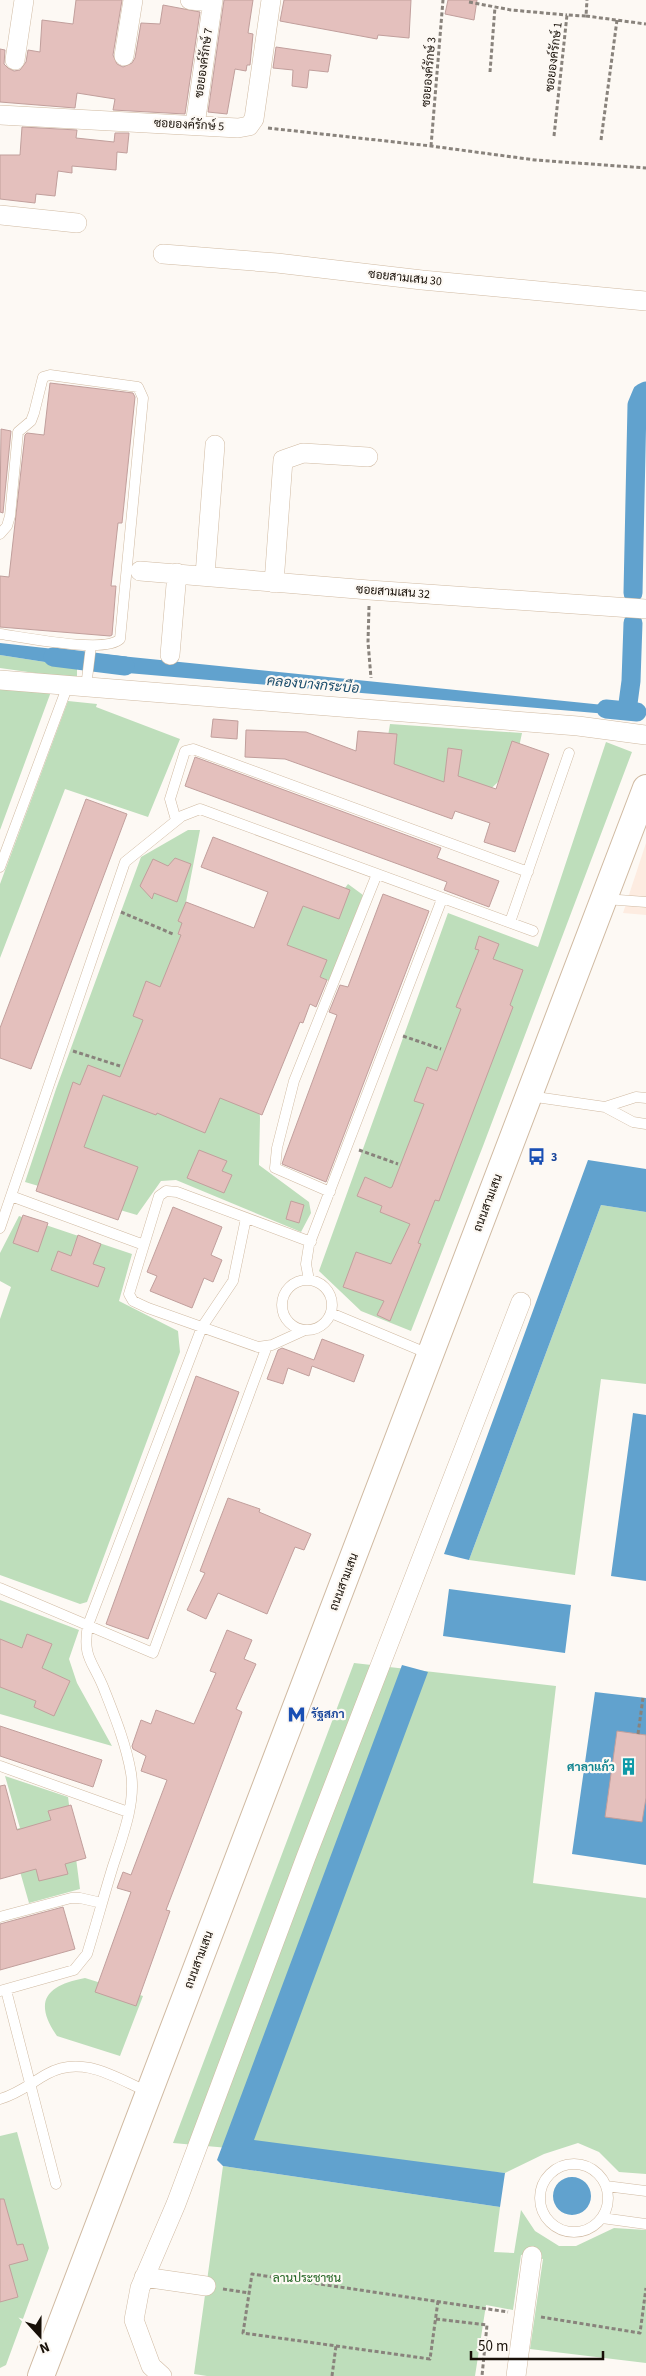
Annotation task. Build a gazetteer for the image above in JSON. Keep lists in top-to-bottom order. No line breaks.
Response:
{"streets":{"main road":["ถนนสามเสน"],"street":["ซอยองค์รักษ์ 7","ซอยองค์รักษ์ 5","ซอยสามเสน 30","ซอยสามเสน 32"],"path":["ซอยองค์รักษ์ 1","ซอยองค์รักษ์ 3"]},"crossings":[["ซอยองค์รักษ์ 7","ซอยองค์รักษ์ 5"]],"water":["คลองบางกระบือ"],"parks":["ลานประชาชน"],"places":{"bus stop":["3"],"metro station":["รัฐสภา"],"building":["ศาลาแก้ว"]},"scale_bar":"50 m","north":"bottom"}
